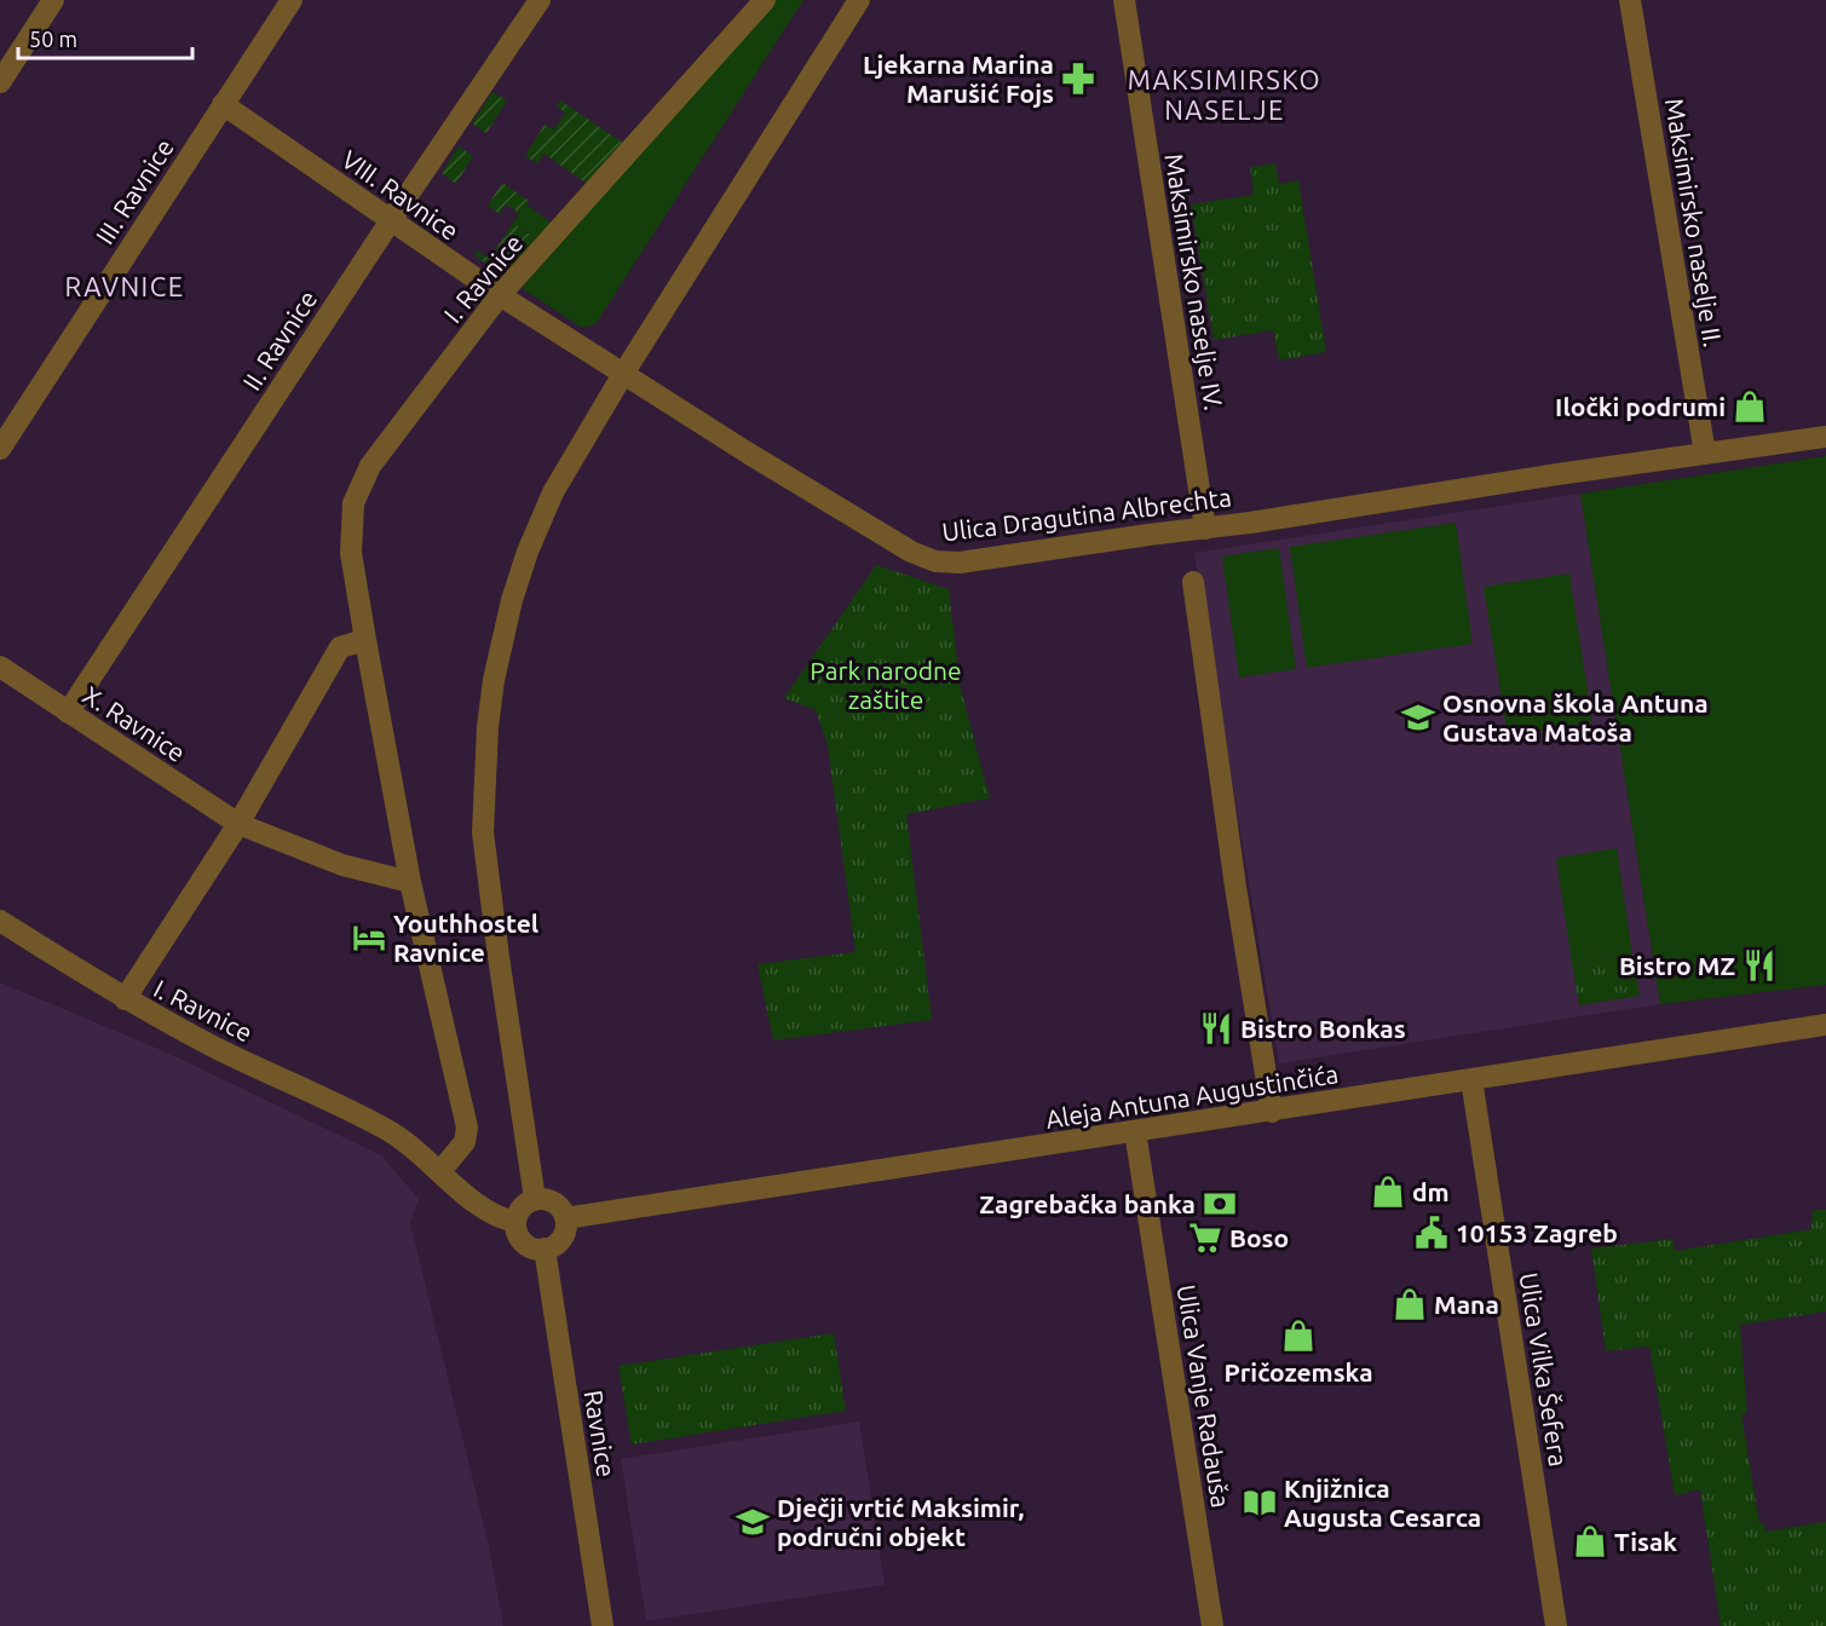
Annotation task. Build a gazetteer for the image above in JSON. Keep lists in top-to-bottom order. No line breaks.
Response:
{"streets":{"street":["III. Ravnice","VIII. Ravnice","Maksimirsko naselje II.","I. Ravnice","Maksimirsko naselje IV.","II. Ravnice","Ulica Dragutina Albrechta","X. Ravnice","Aleja Antuna Augustinčića","Ulica Vilka Šefera","Ulica Vanje Radauša","Ravnice"]},"crossings":[["III. Ravnice","VIII. Ravnice"],["VIII. Ravnice","I. Ravnice"],["VIII. Ravnice","II. Ravnice"],["VIII. Ravnice","Ulica Dragutina Albrechta"],["Maksimirsko naselje II.","Ulica Dragutina Albrechta"],["I. Ravnice","X. Ravnice"],["I. Ravnice","Aleja Antuna Augustinčića"],["I. Ravnice","Ravnice"],["Maksimirsko naselje IV.","Ulica Dragutina Albrechta"],["II. Ravnice","X. Ravnice"],["Aleja Antuna Augustinčića","Ulica Vilka Šefera"],["Aleja Antuna Augustinčića","Ulica Vanje Radauša"],["Aleja Antuna Augustinčića","Ravnice"]],"districts":["MAKSIMIRSKO NASELJE","RAVNICE"],"parks":["Park narodne zaštite"],"places":{"pharmacy":["Ljekarna Marina Marušić Fojs"],"shop":["Iločki podrumi","dm","Mana","Pričozemska","Tisak"],"school or university":["Osnovna škola Antuna Gustava Matoša","Dječji vrtić Maksimir, područni objekt"],"hotel":["Youthhostel Ravnice"],"restaurant":["Bistro MZ","Bistro Bonkas"],"bank":["Zagrebačka banka"],"public building":["10153 Zagreb"],"supermarket":["Boso"],"library":["Knjižnica Augusta Cesarca"]},"scale_bar":"50 m"}
